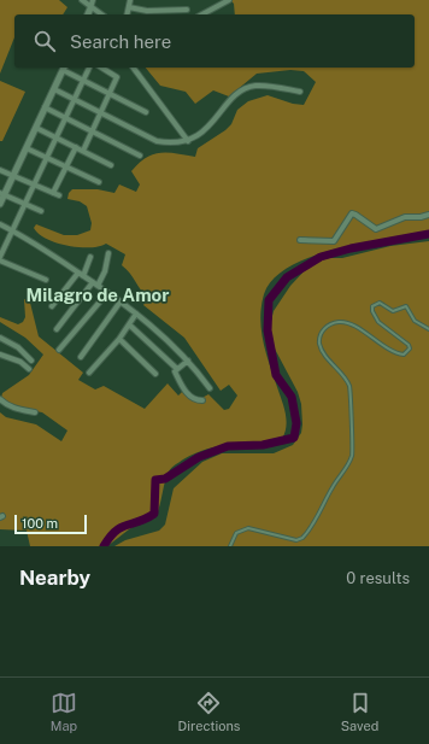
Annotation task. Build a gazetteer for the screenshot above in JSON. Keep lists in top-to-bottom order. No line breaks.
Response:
{"districts":["Milagro de Amor"],"scale_bar":"100 m","page":{"search":"Search here","scale":"100 m","heading":["Nearby","0 results"],"nav":["Map","Directions","Saved"]}}
